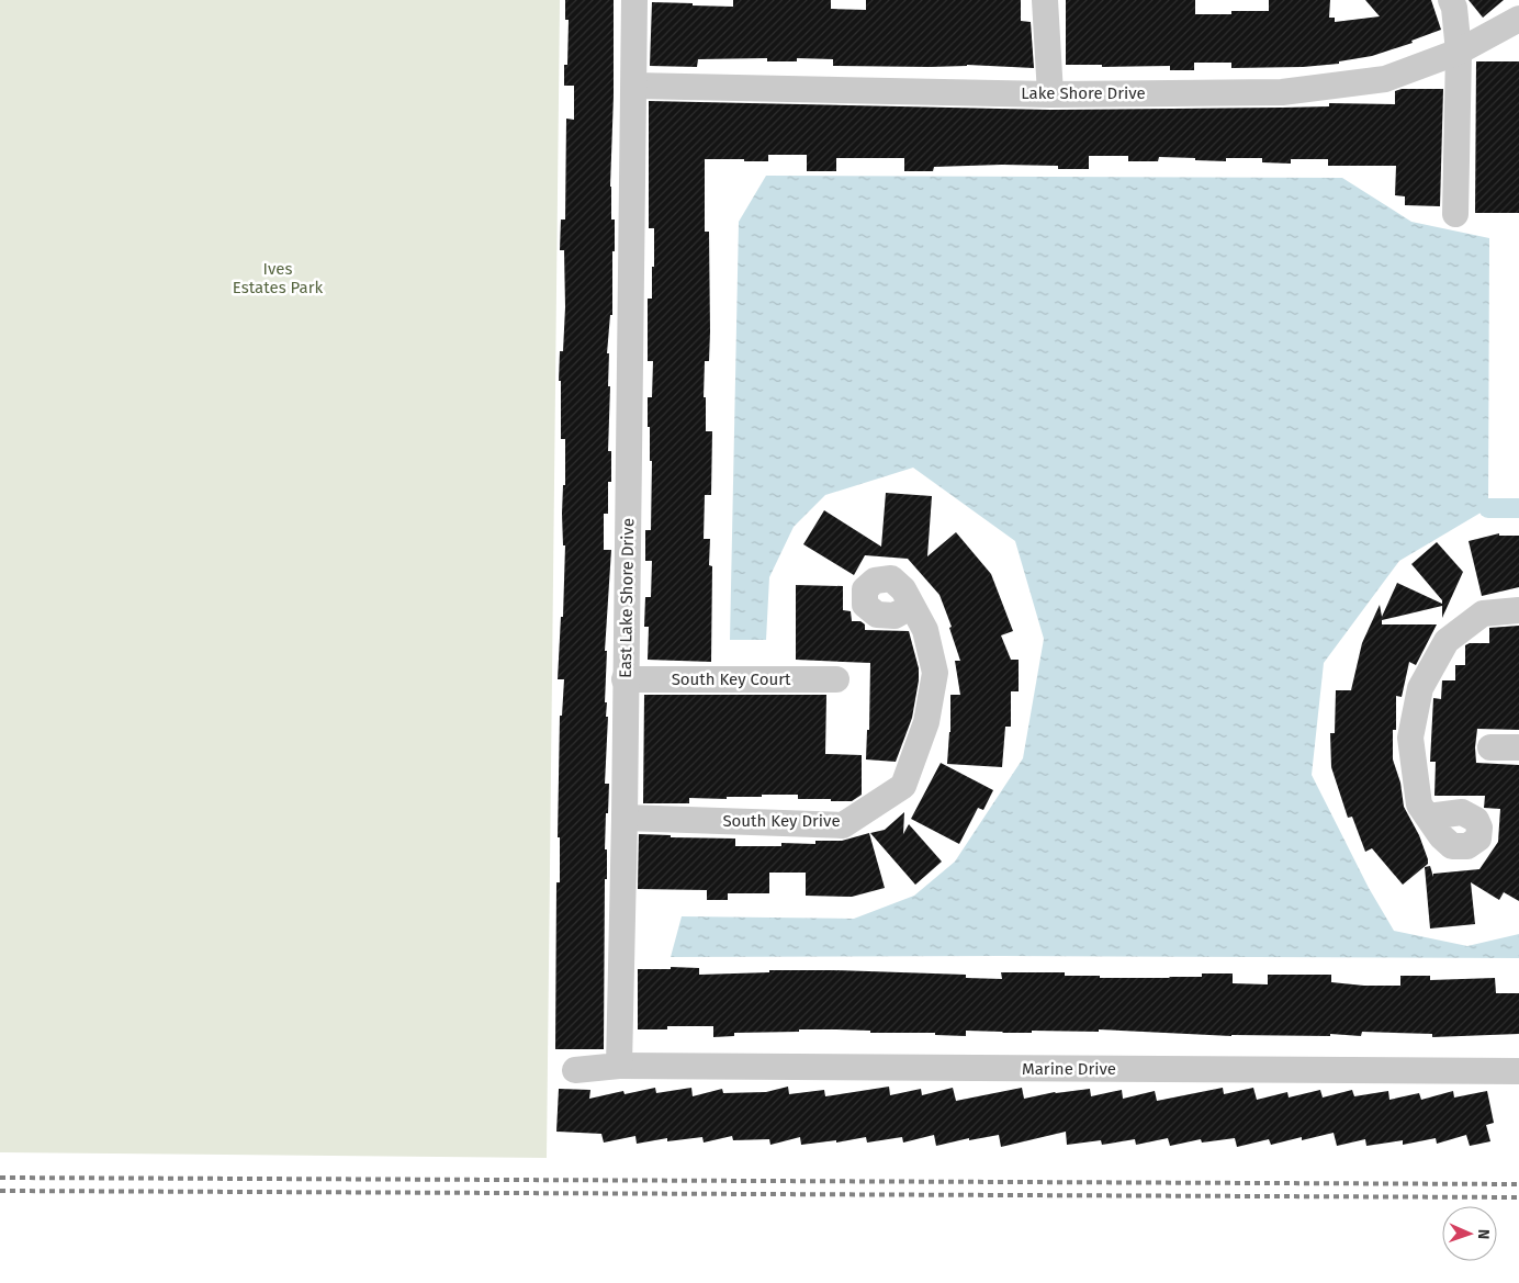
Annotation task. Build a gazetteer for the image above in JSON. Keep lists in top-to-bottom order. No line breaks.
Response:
{"streets":{"street":["Lake Shore Drive","East Lake Shore Drive","South Key Court","South Key Drive","Marine Drive"]},"crossings":[["Lake Shore Drive","East Lake Shore Drive"],["East Lake Shore Drive","South Key Court"],["East Lake Shore Drive","South Key Drive"],["East Lake Shore Drive","Marine Drive"]],"parks":["Ives Estates Park"],"north":"right"}
